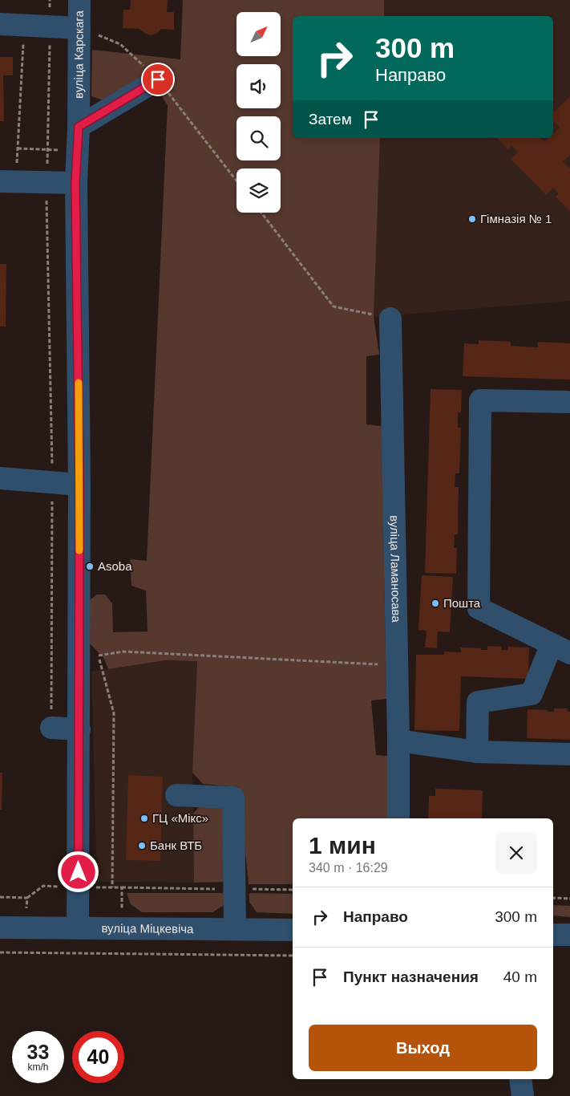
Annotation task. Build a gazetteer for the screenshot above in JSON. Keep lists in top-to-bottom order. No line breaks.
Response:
{"streets":{"street":["вуліца Карскага","вуліца Ламаносава","вуліца Міцкевіча"]},"crossings":[["вуліца Карскага","вуліца Міцкевіча"]],"places":["Гімназія № 1","Asoba","Пошта","ГЦ «Мікс»","Банк ВТБ"],"north":"top right","page":{"turn":["300 m","Направо"],"then":"Затем","heading":["1 мин","340 m · 16:29"],"list":[{"name":"Направо","value":"300 m"},{"name":"Пункт назначения","value":"40 m"}],"buttons":"Выход","speed":"33 km/h","limit":"40"}}
